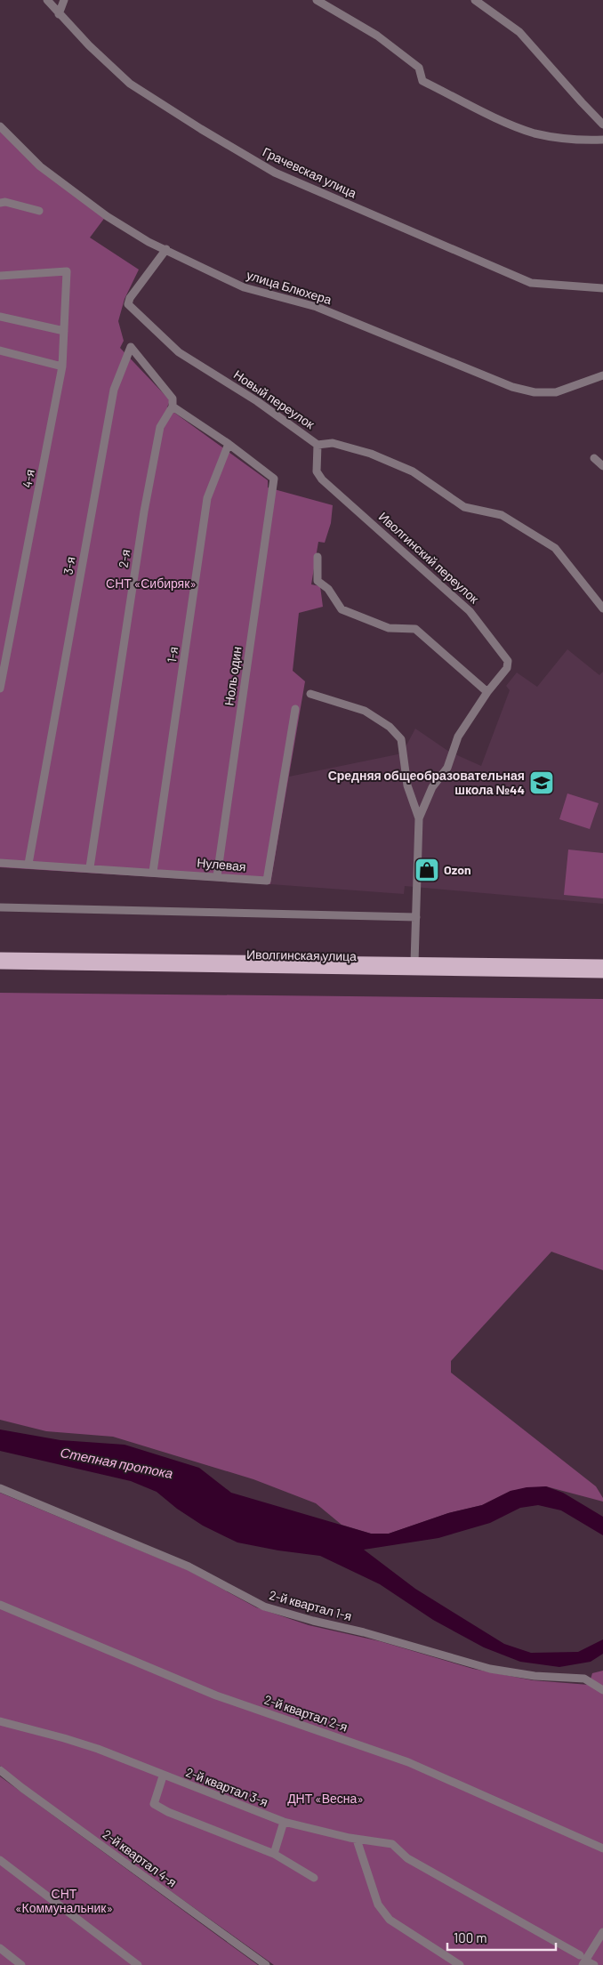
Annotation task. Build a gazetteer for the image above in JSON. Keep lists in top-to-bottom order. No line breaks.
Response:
{"streets":{"main road":["Иволгинская улица"],"street":["Грачевская улица","улица Блюхера","Новый переулок","4-я","Иволгинский переулок","2-я","3-я","1-я","Ноль один","Нулевая","2-й квартал 1-я","2-й квартал 2-я","2-й квартал 3-я","2-й квартал 4-я"]},"crossings":[["улица Блюхера","Новый переулок"],["Новый переулок","Иволгинский переулок"],["Иволгинский переулок","Иволгинская улица"],["2-я","3-я"],["2-я","Нулевая"],["3-я","Нулевая"],["1-я","Ноль один"],["1-я","Нулевая"],["Ноль один","Нулевая"]],"water":["Степная протока"],"parks":["СНТ «Сибиряк»","ДНТ «Весна»","СНТ «Коммунальник»"],"places":{"school or university":["Средняя общеобразовательная школа №44"],"shop":["Ozon"]},"scale_bar":"100 m"}
